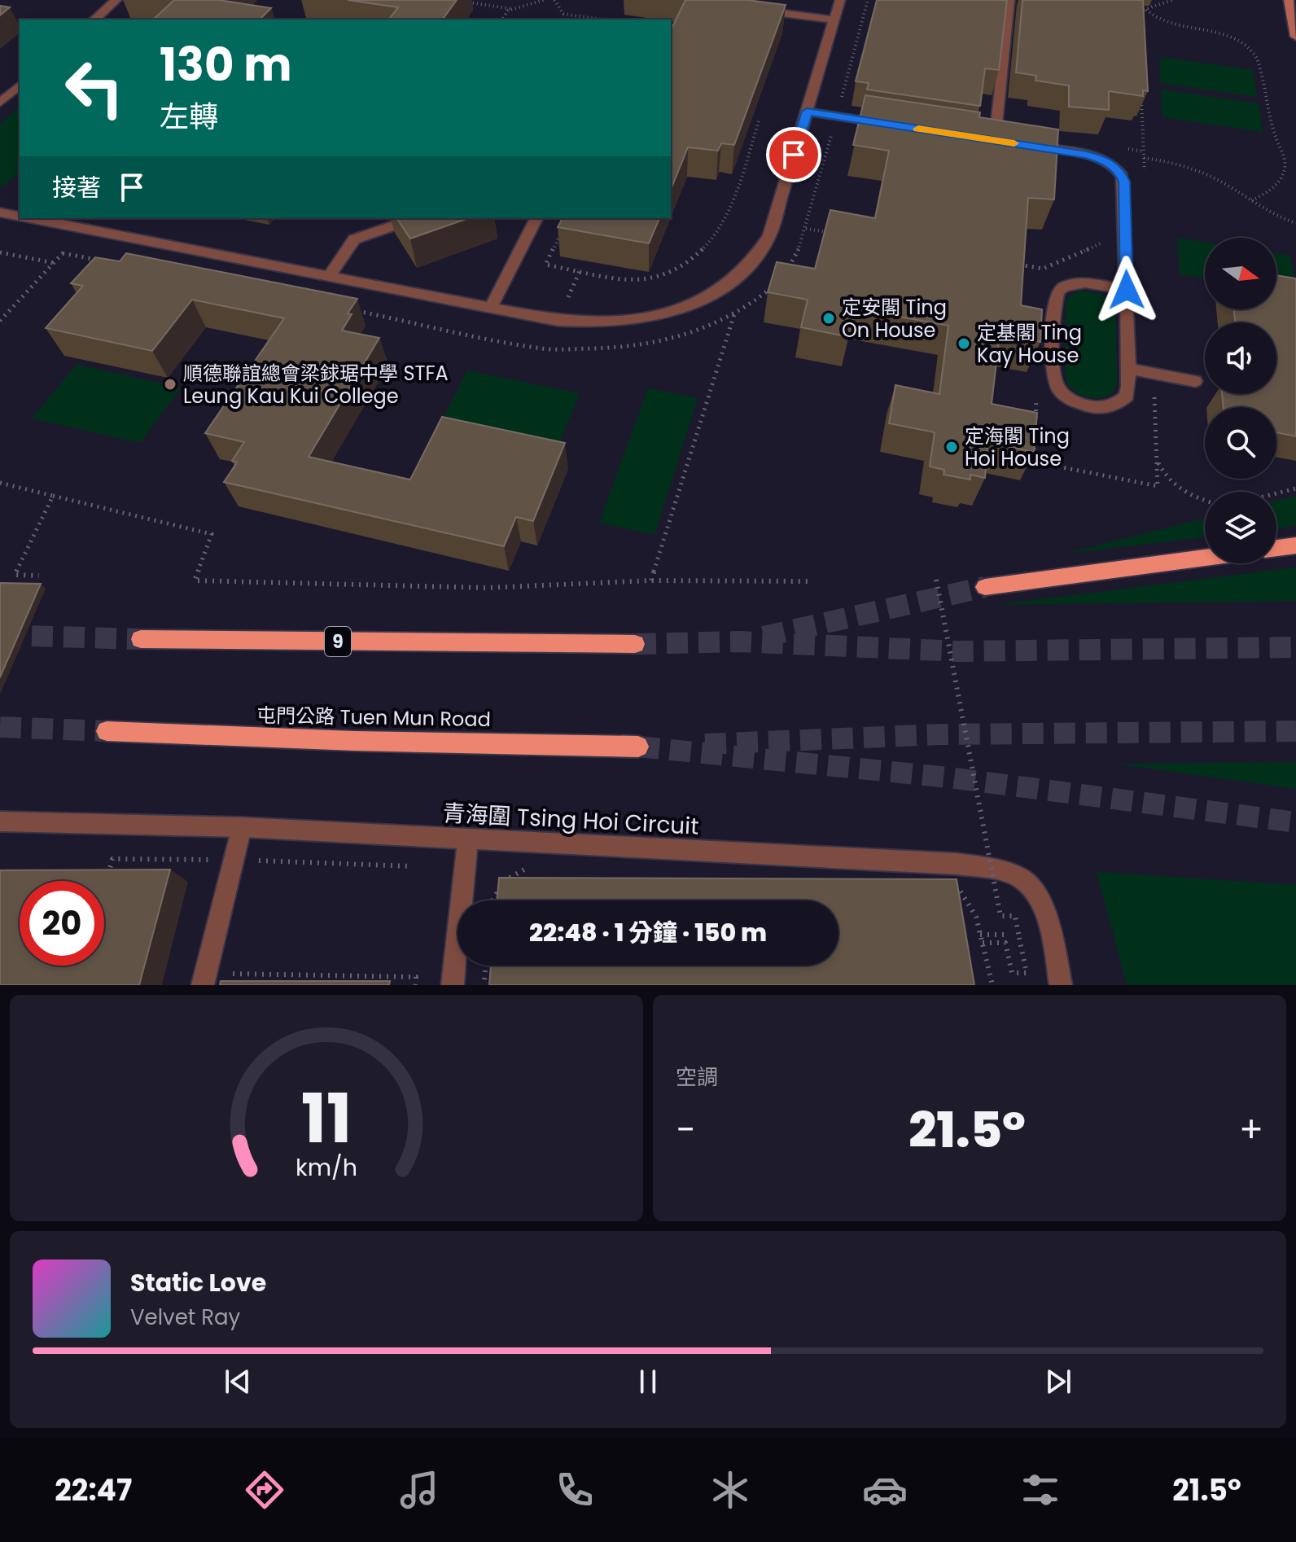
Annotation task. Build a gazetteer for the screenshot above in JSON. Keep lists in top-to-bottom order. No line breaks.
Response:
{"streets":{"highway":["9","屯門公路 Tuen Mun Road"],"street":["青海圍 Tsing Hoi Circuit"]},"places":["定安閣 Ting On House","定基閣 Ting Kay House","順德聯誼總會梁銶琚中學 STFA Leung Kau Kui College","定海閣 Ting Hoi House"],"north":"right","page":{"turn":["130 m","左轉"],"then":"接著","limit":"20","trip":"22:48 · 1 分鐘 · 150 m","tile":"空調","heat":["−","21.5°","+"],"song":["Static Love","Velvet Ray"],"tabs":["22:47","21.5°"],"gauge":["11","km/h"]}}
